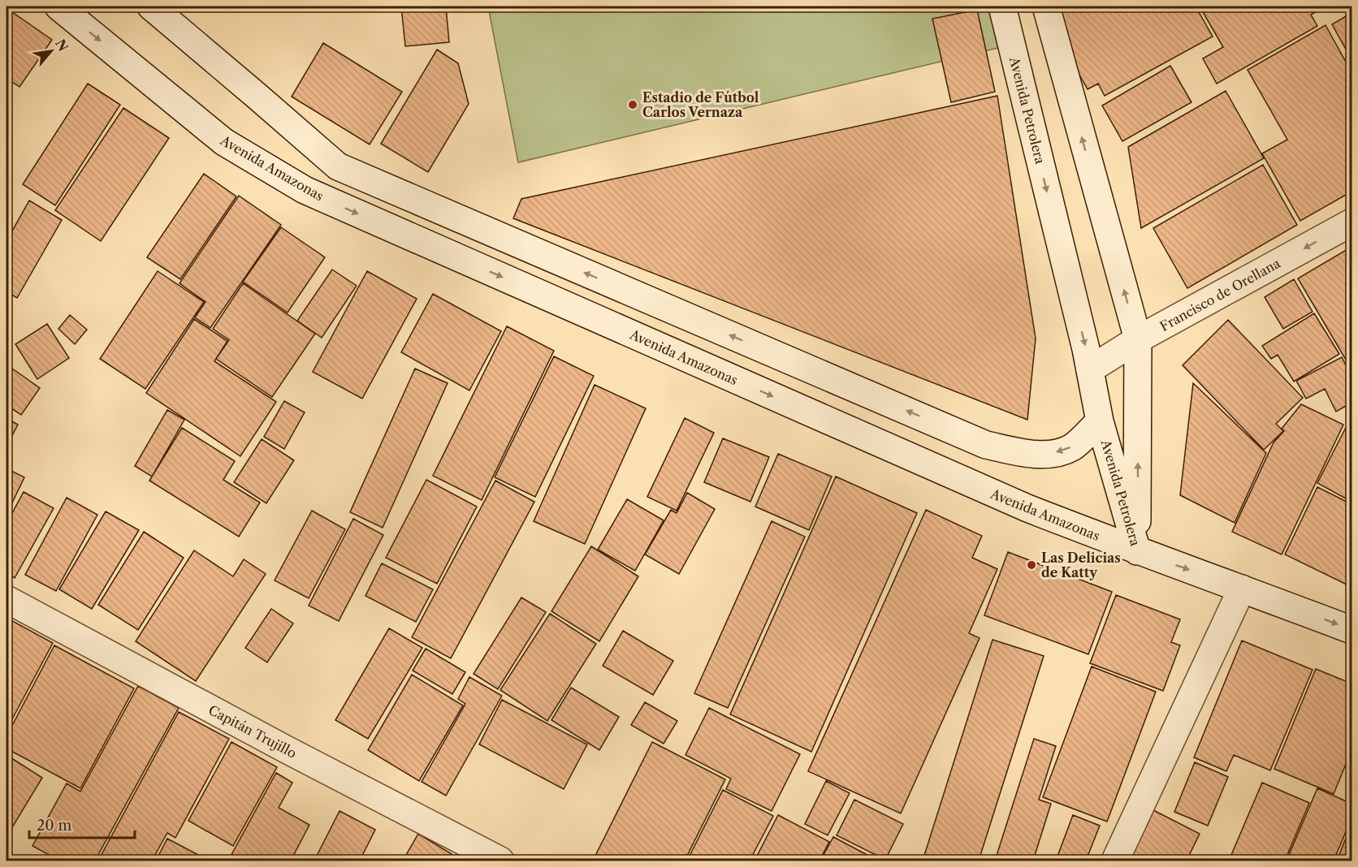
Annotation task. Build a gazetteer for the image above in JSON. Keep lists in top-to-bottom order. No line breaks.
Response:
{"streets":{"main road":["Avenida Petrolera","Avenida Amazonas","Francisco de Orellana","Capitán Trujillo"]},"crossings":[["Avenida Petrolera","Avenida Amazonas"],["Avenida Petrolera","Francisco de Orellana"]],"one_way":["Francisco de Orellana"],"places":["Estadio de Fútbol Carlos Vernaza","Las Delicias de Katty"],"scale_bar":"20 m","north":"top right"}
